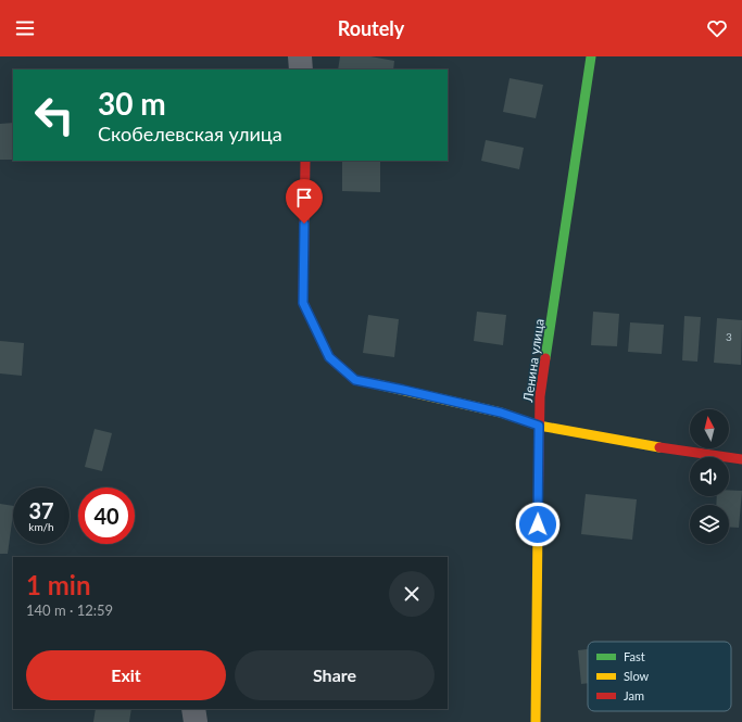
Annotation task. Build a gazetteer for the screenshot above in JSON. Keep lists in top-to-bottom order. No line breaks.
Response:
{"streets":{"street":["Ленина улица"]},"house_numbers":["3"],"legend":["Fast","Slow","Jam"],"north":"top","page":{"header":"Routely","turn":["30 m","Скобелевская улица"],"speed":"37 km/h","limit":"40","heading":["1 min","140 m · 12:59"],"buttons":["Exit","Share"]}}
